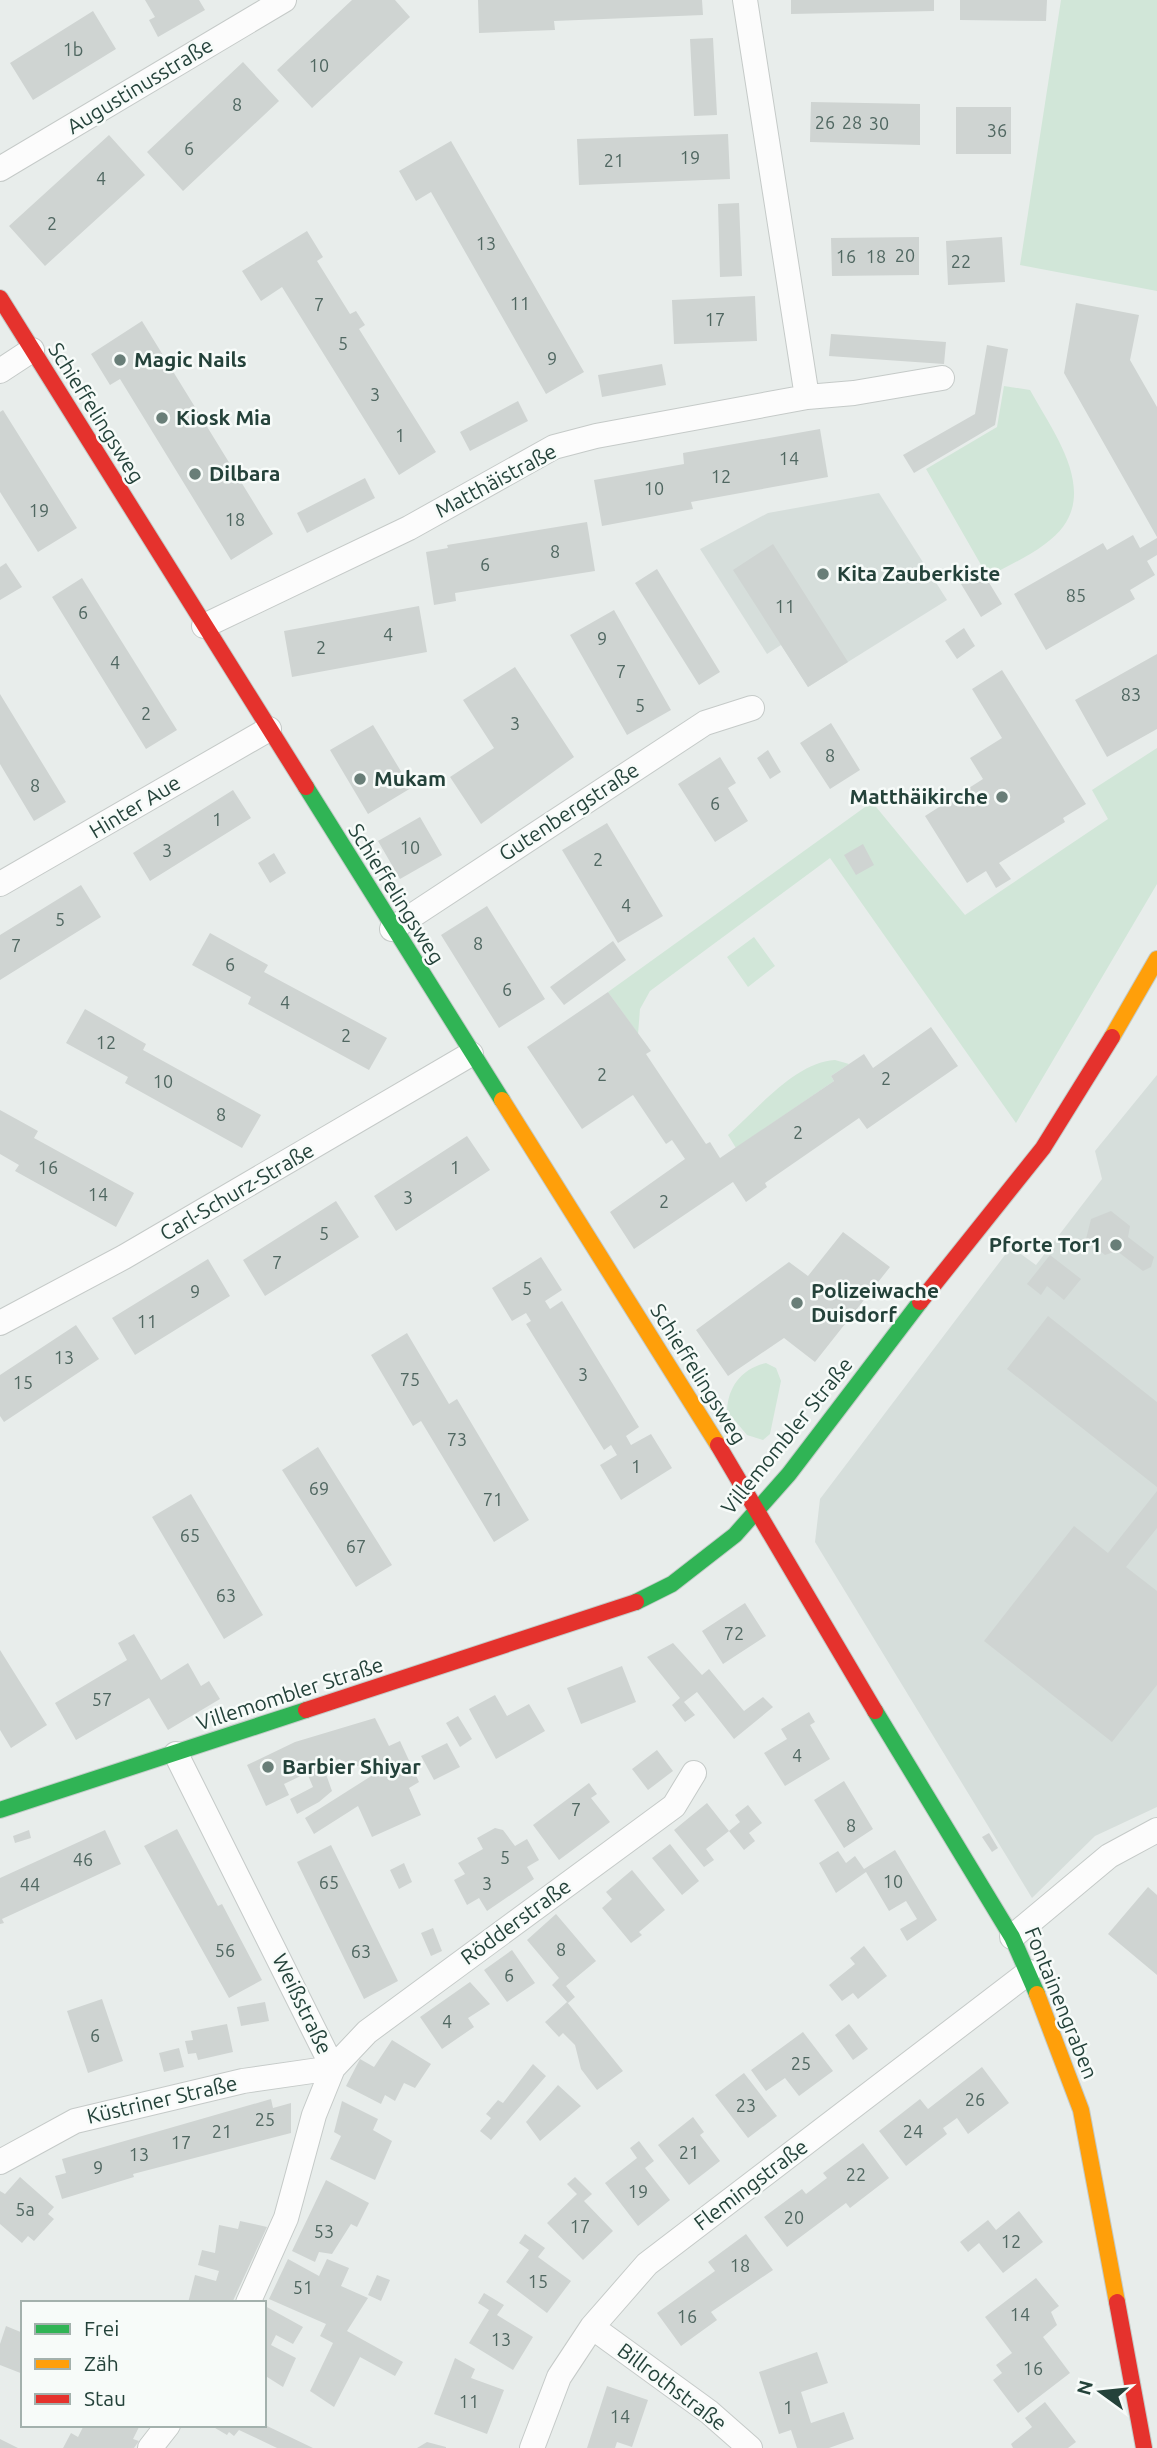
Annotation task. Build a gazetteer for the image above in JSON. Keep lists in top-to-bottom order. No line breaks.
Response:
{"streets":{"street":["Augustinusstraße","Schieffelingsweg","Matthäistraße","Hinter Aue","Gutenbergstraße","Carl-Schurz-Straße","Villemombler Straße","Rödderstraße","Fontainengraben","Weißstraße","Küstriner Straße","Flemingstraße","Billrothstraße"]},"crossings":[["Schieffelingsweg","Matthäistraße"],["Schieffelingsweg","Hinter Aue"],["Schieffelingsweg","Gutenbergstraße"],["Schieffelingsweg","Carl-Schurz-Straße"],["Schieffelingsweg","Villemombler Straße"],["Schieffelingsweg","Fontainengraben"],["Villemombler Straße","Fontainengraben"],["Villemombler Straße","Weißstraße"],["Rödderstraße","Weißstraße"],["Rödderstraße","Küstriner Straße"],["Fontainengraben","Flemingstraße"],["Weißstraße","Küstriner Straße"],["Flemingstraße","Billrothstraße"]],"places":["Magic Nails","Kiosk Mia","Dilbara","Kita Zauberkiste","Mukam","Matthäikirche","Pforte Tor1","Polizeiwache Duisdorf","Barbier Shiyar"],"house_numbers":["1b","10","8","26","28","30","36","6","19","21","4","2","13","20","16","18","22","11","7","17","5","9","3","1","14","12","10","19","18","8","6","85","11","6","4","9","2","4","7","83","5","2","3","8","8","6","1","10","3","2","4","5","8","7","6","6","4","2","12","2","2","10","8","2","16","1","14","3","2","5","7","5","9","11","13","3","75","15","73","1","69","71","65","67","63","72","57","4","7","8","5","46","10","65","3","44","8","56","63","6","4","6","25","26","23","25","21","24","17","21","13","9","22","19","5a","20","17","53","12","18","15","51","14","16","13","16","11","1","14"],"legend":["Frei","Zäh","Stau"],"north":"left"}
